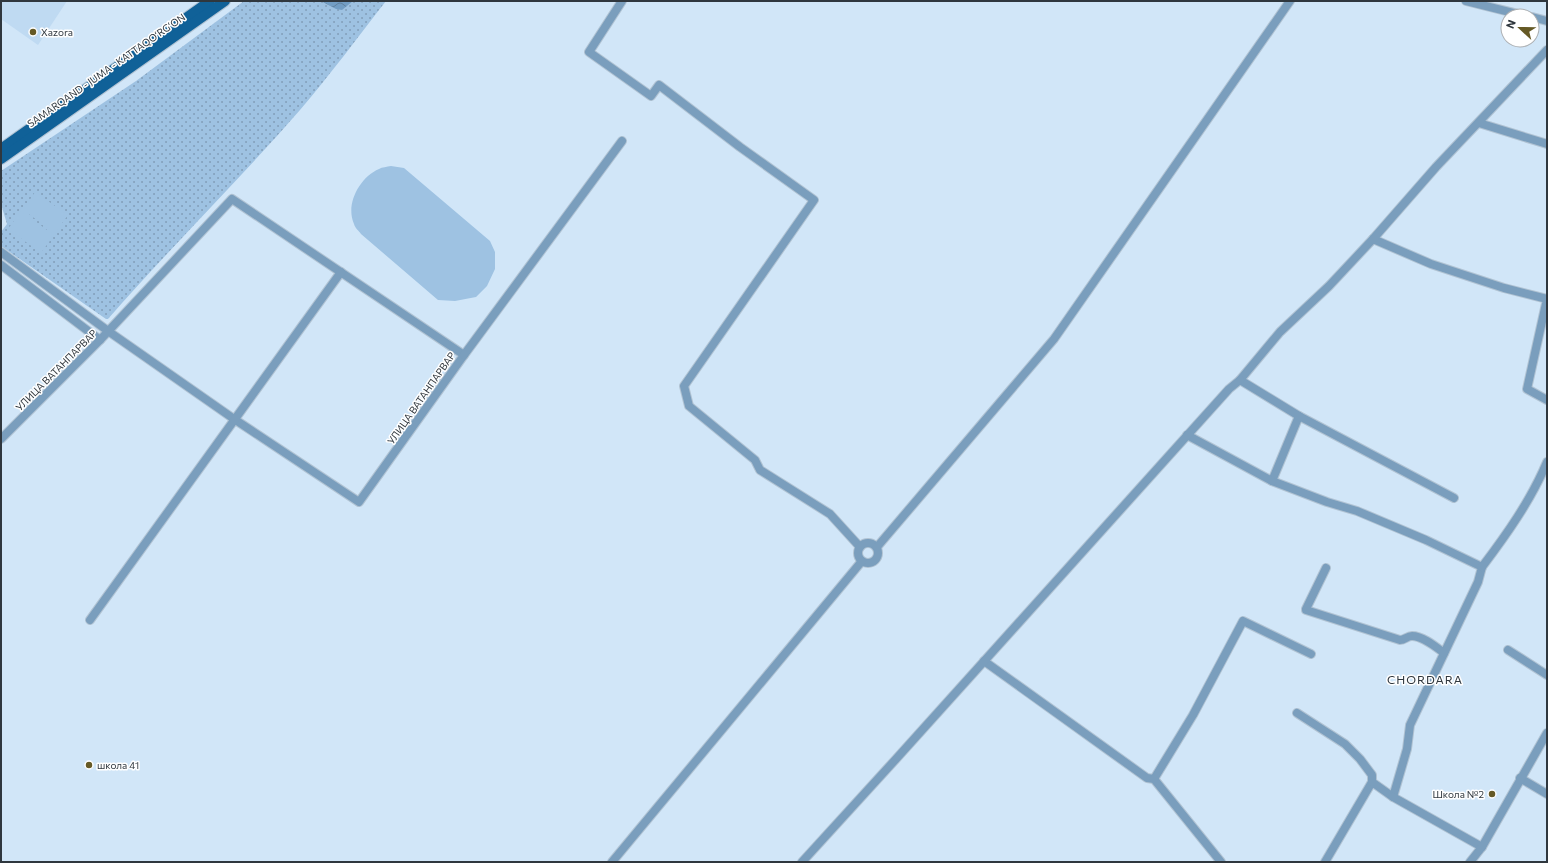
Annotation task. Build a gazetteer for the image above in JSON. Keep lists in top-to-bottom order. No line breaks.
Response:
{"streets":{"main road":["SAMARQAND - JUMA - KATTAQO‘RG‘ON"],"street":["УЛИЦА ВАТАНПАРВАР"]},"districts":["CHORDARA"],"places":["Xazora","школа 41","Школа №2"],"north":"left"}
